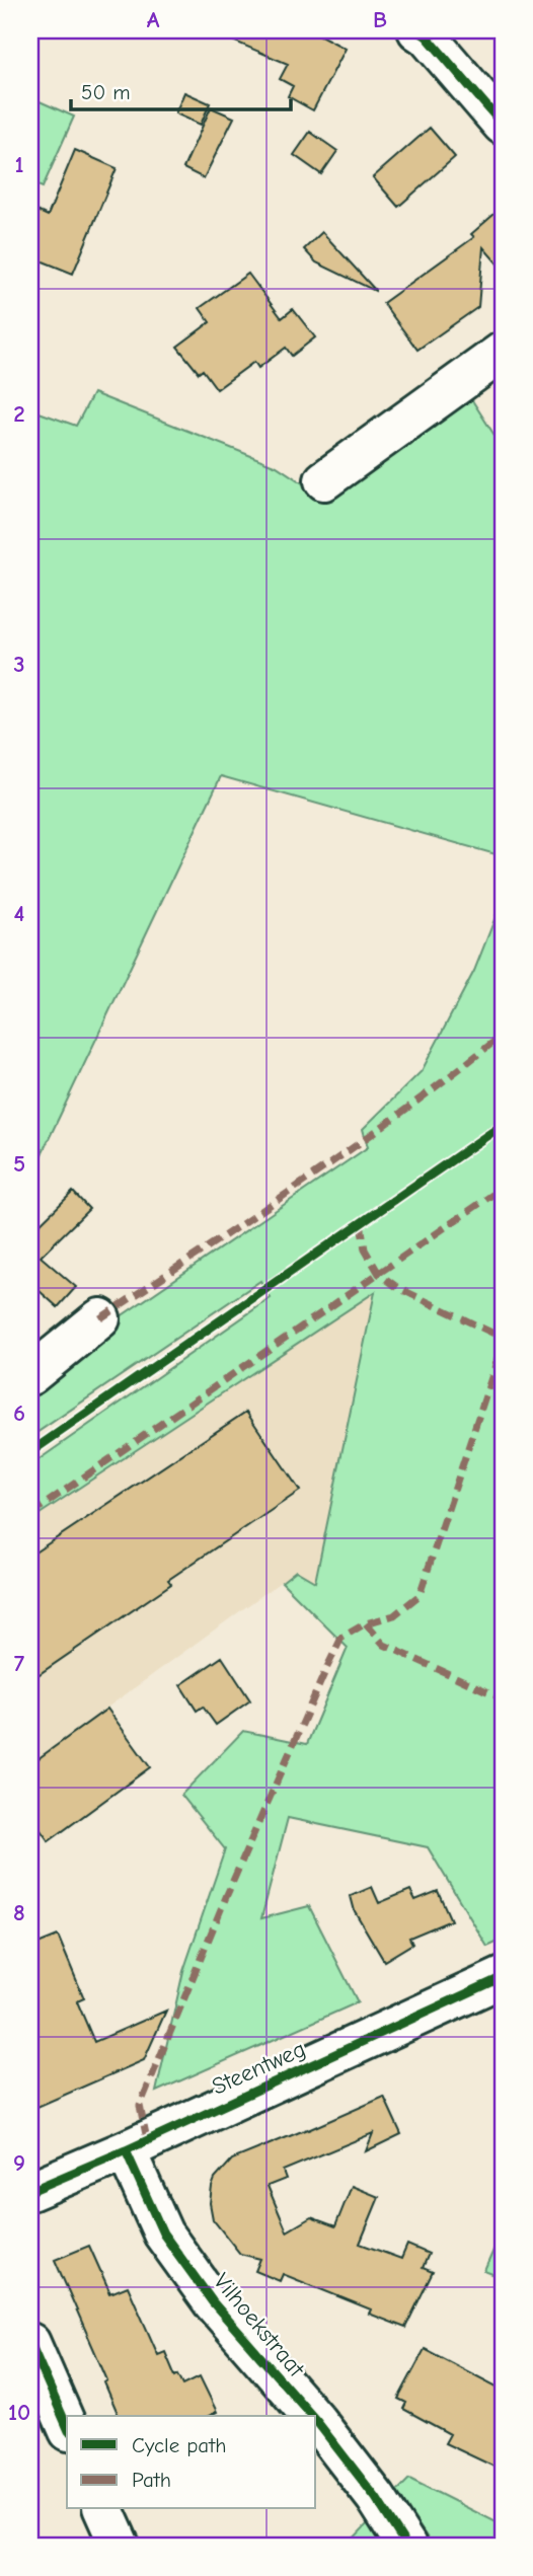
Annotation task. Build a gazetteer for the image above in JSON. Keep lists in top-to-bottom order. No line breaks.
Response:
{"streets":{"street":["Steentweg","Vilhoekstraat"]},"crossings":[["Steentweg","Vilhoekstraat"]],"legend":["Cycle path","Path"],"scale_bar":"50 m","grid":{"columns":["A","B"],"rows":["1","2","3","4","5","6","7","8","9","10"]}}
